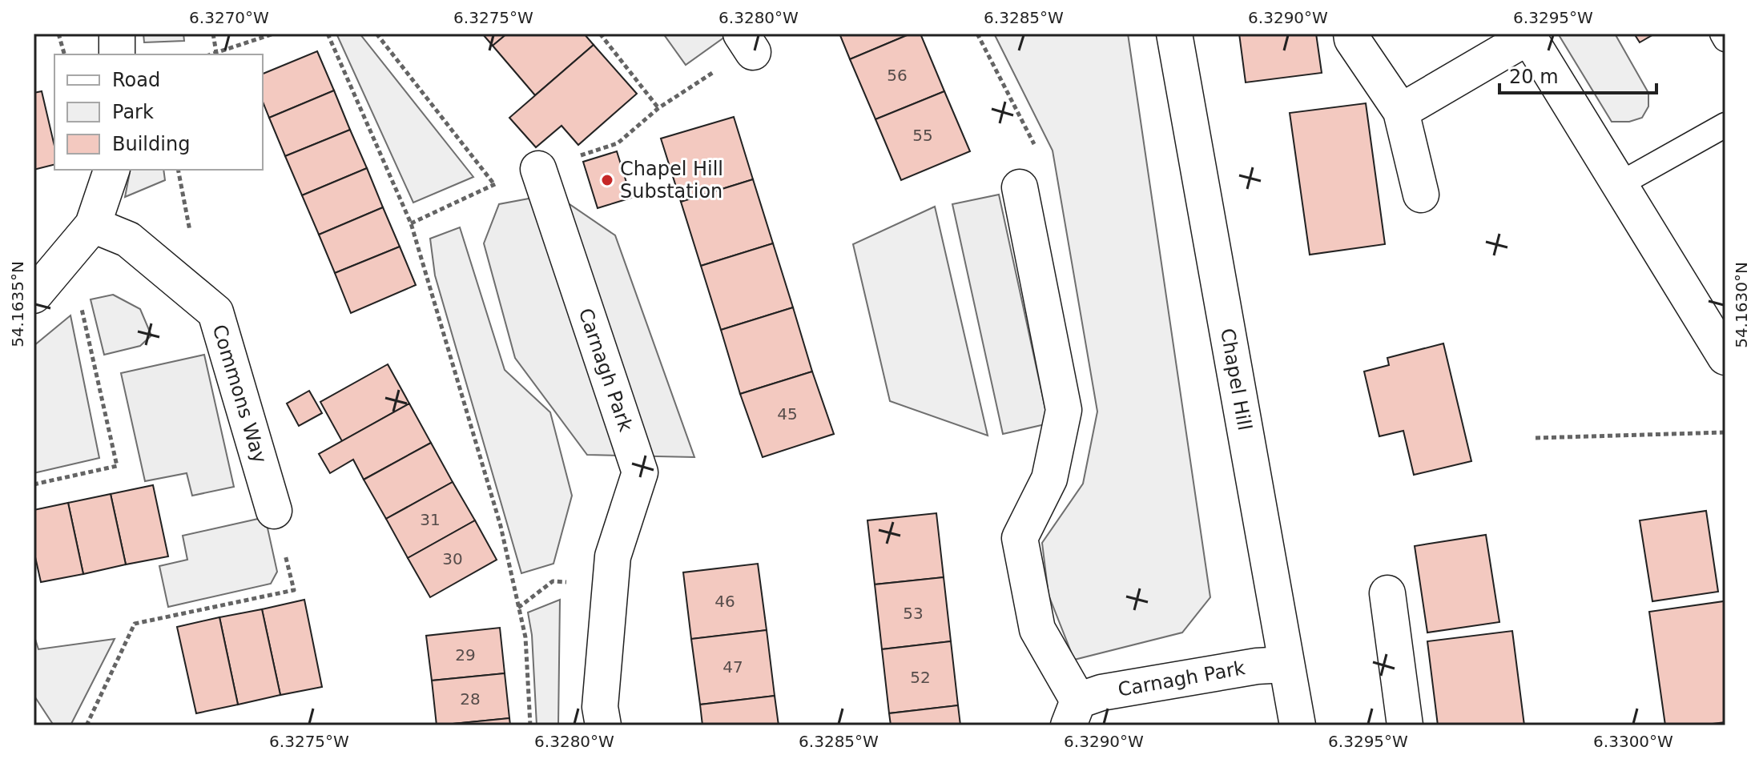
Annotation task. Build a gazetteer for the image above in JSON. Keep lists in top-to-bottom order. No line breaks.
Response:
{"streets":{"street":["Carnagh Park","Chapel Hill","Commons Way"]},"crossings":[["Carnagh Park","Chapel Hill"]],"places":["Chapel Hill Substation"],"house_numbers":["56","55","45","31","30","46","53","29","47","52","28"],"legend":["Road","Park","Building"],"scale_bar":"20 m","coordinates":["6.3270°W","6.3275°W","6.3280°W","6.3285°W","6.3290°W","6.3295°W","54.1635°N","54.1630°N","6.3300°W"]}
